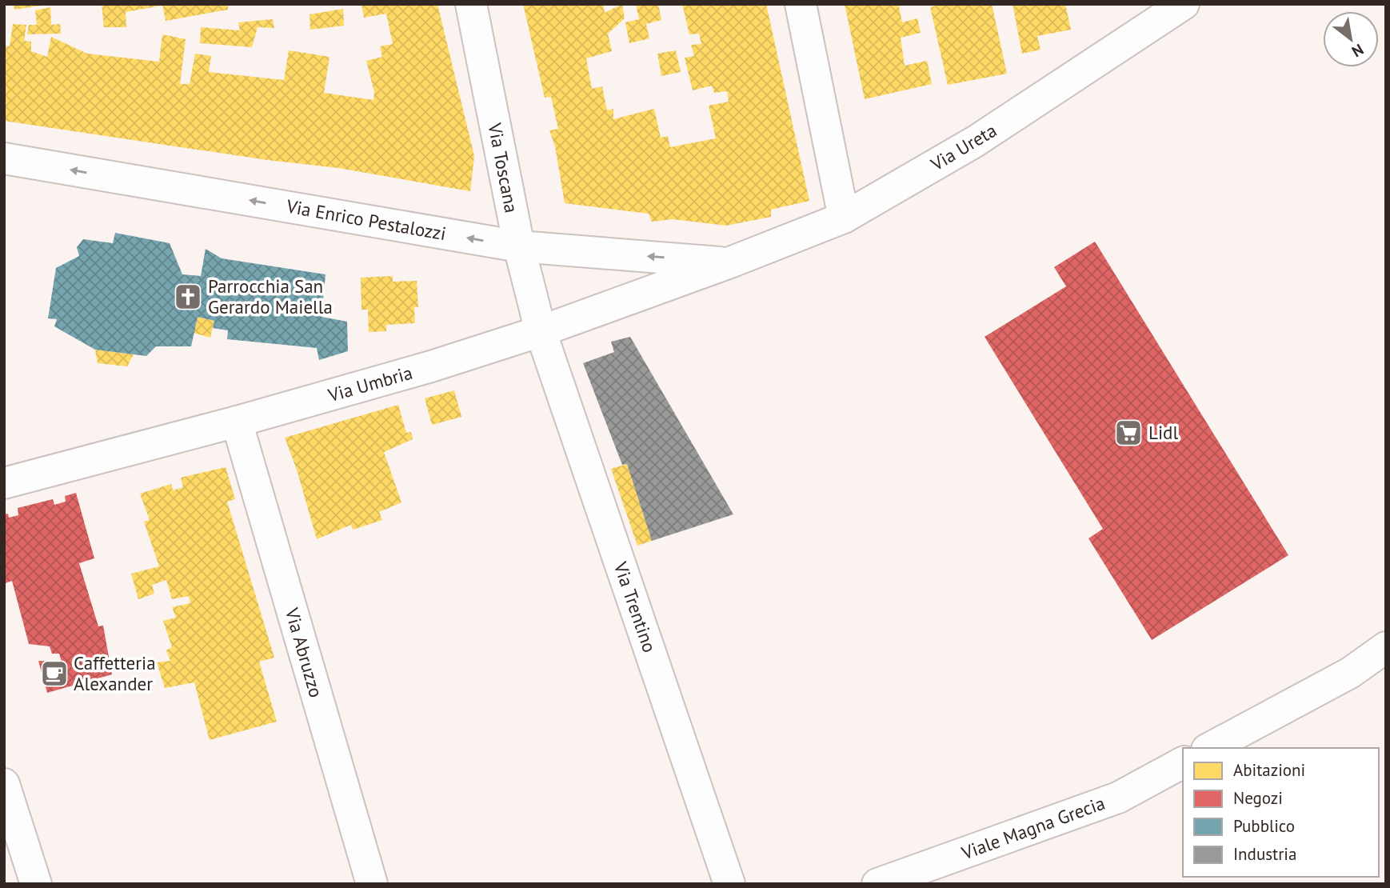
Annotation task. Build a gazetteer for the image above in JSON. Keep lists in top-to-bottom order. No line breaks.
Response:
{"streets":{"street":["Via Ureta","Via Toscana","Via Enrico Pestalozzi","Via Umbria","Via Trentino","Via Abruzzo","Viale Magna Grecia"]},"crossings":[["Via Ureta","Via Enrico Pestalozzi"],["Via Ureta","Via Umbria"],["Via Toscana","Via Enrico Pestalozzi"],["Via Toscana","Via Umbria"],["Via Toscana","Via Trentino"],["Via Enrico Pestalozzi","Via Umbria"],["Via Umbria","Via Trentino"],["Via Umbria","Via Abruzzo"]],"one_way":["Via Enrico Pestalozzi"],"places":{"church":["Parrocchia San Gerardo Maiella"],"supermarket":["Lidl"],"cafe":["Caffetteria Alexander"]},"legend":["Abitazioni","Negozi","Pubblico","Industria"],"north":"bottom right"}
